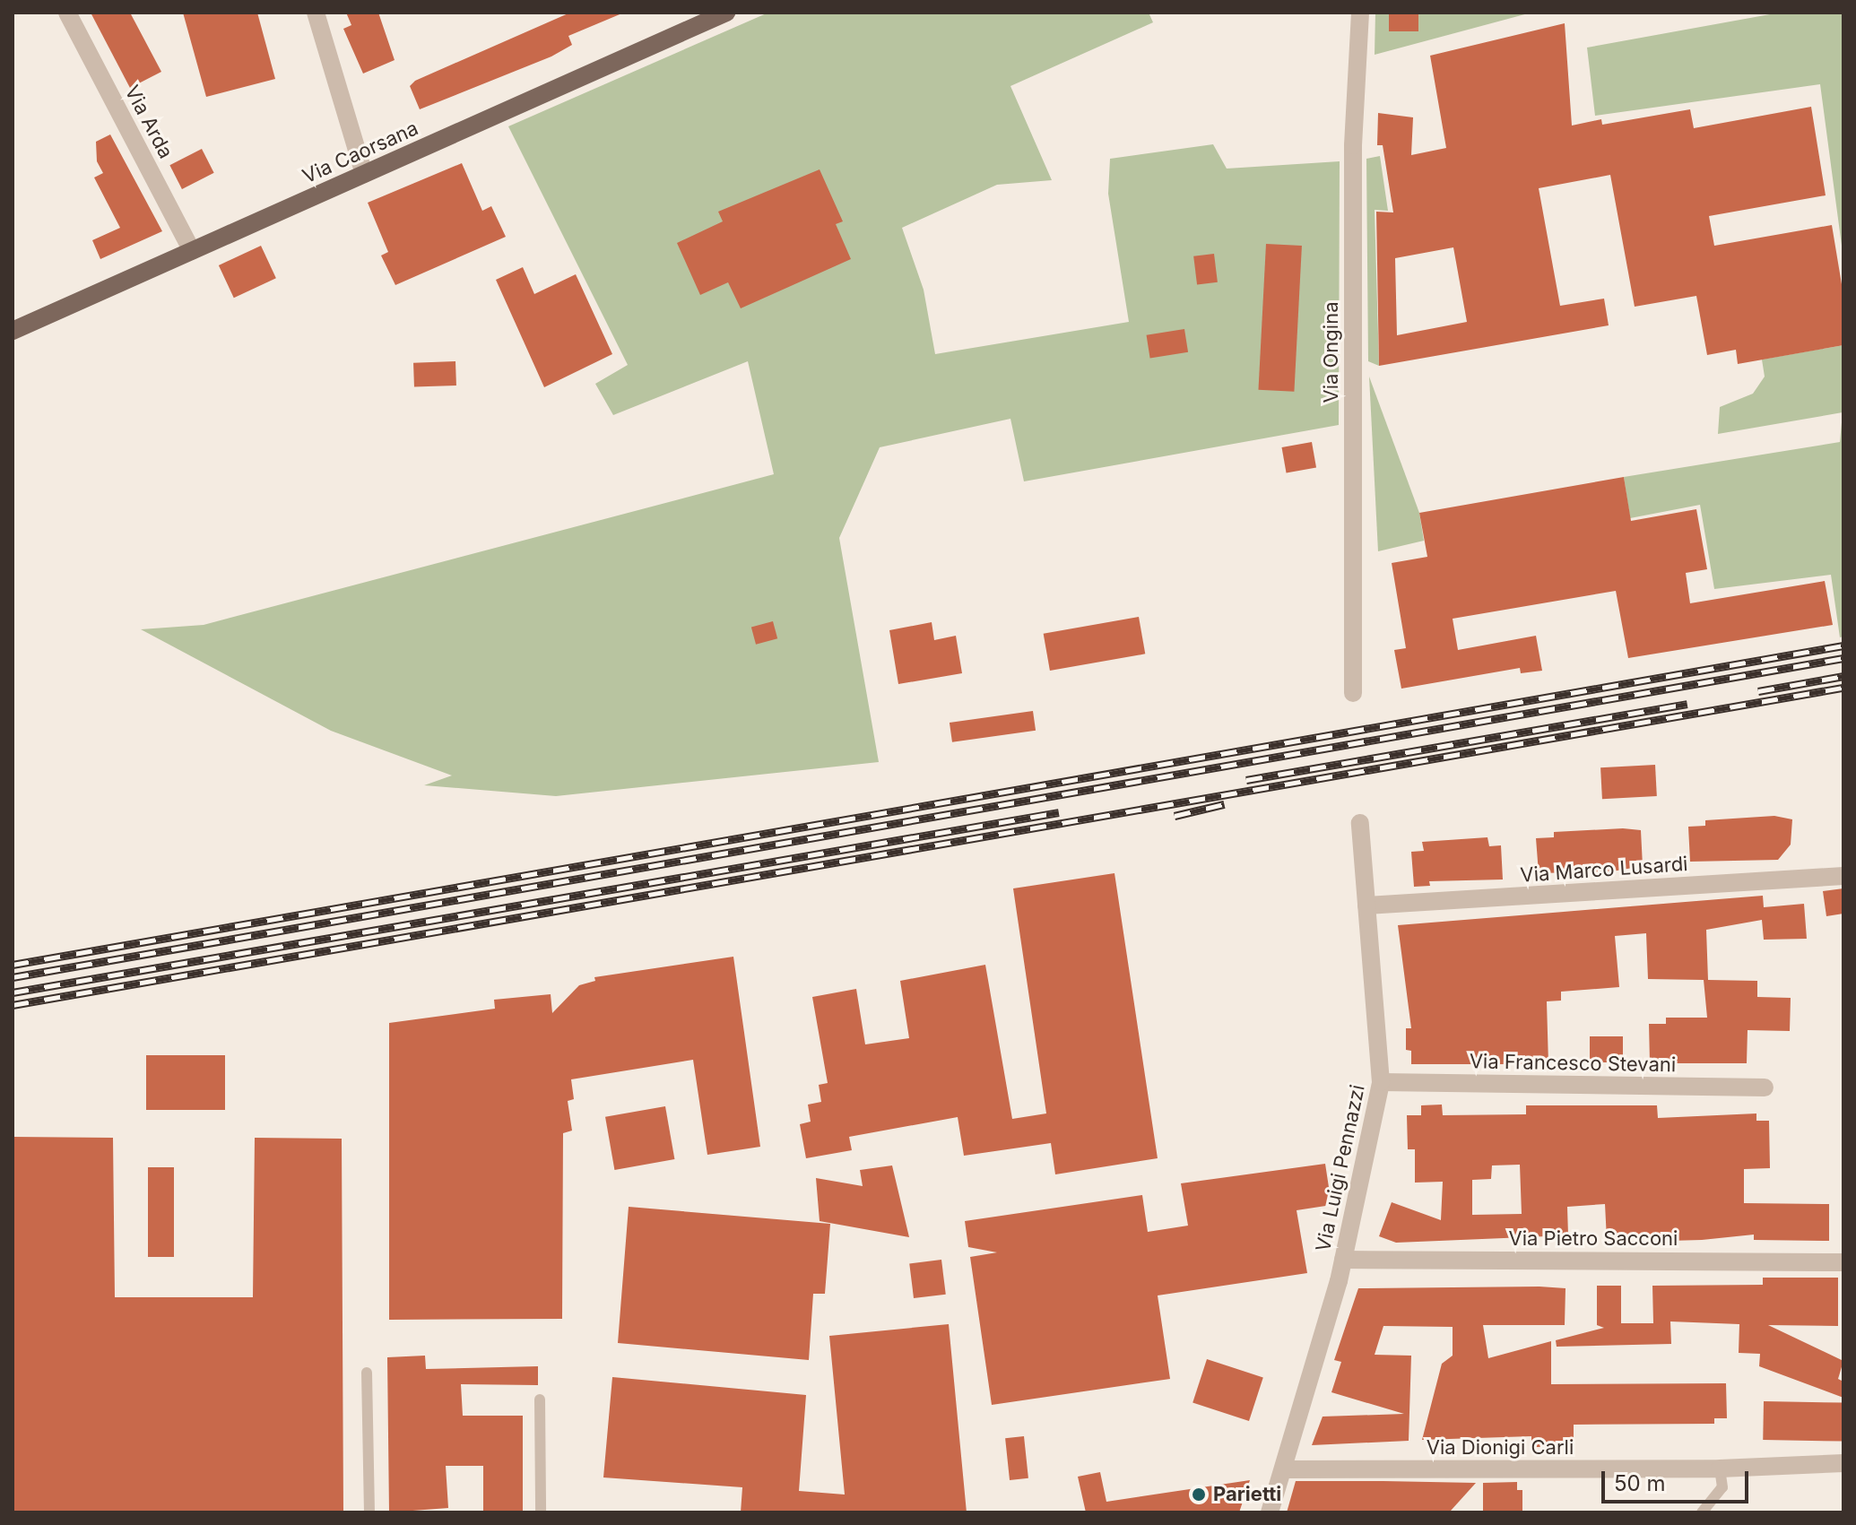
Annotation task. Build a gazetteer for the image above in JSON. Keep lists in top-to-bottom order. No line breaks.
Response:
{"streets":{"main road":["Via Caorsana"],"street":["Via Arda","Via Ongina","Via Marco Lusardi","Via Francesco Stevani","Via Luigi Pennazzi","Via Pietro Sacconi","Via Dionigi Carli"]},"crossings":[["Via Arda","Via Caorsana"],["Via Marco Lusardi","Via Luigi Pennazzi"],["Via Francesco Stevani","Via Luigi Pennazzi"],["Via Luigi Pennazzi","Via Pietro Sacconi"],["Via Luigi Pennazzi","Via Dionigi Carli"]],"places":["Parietti"],"scale_bar":"50 m"}
